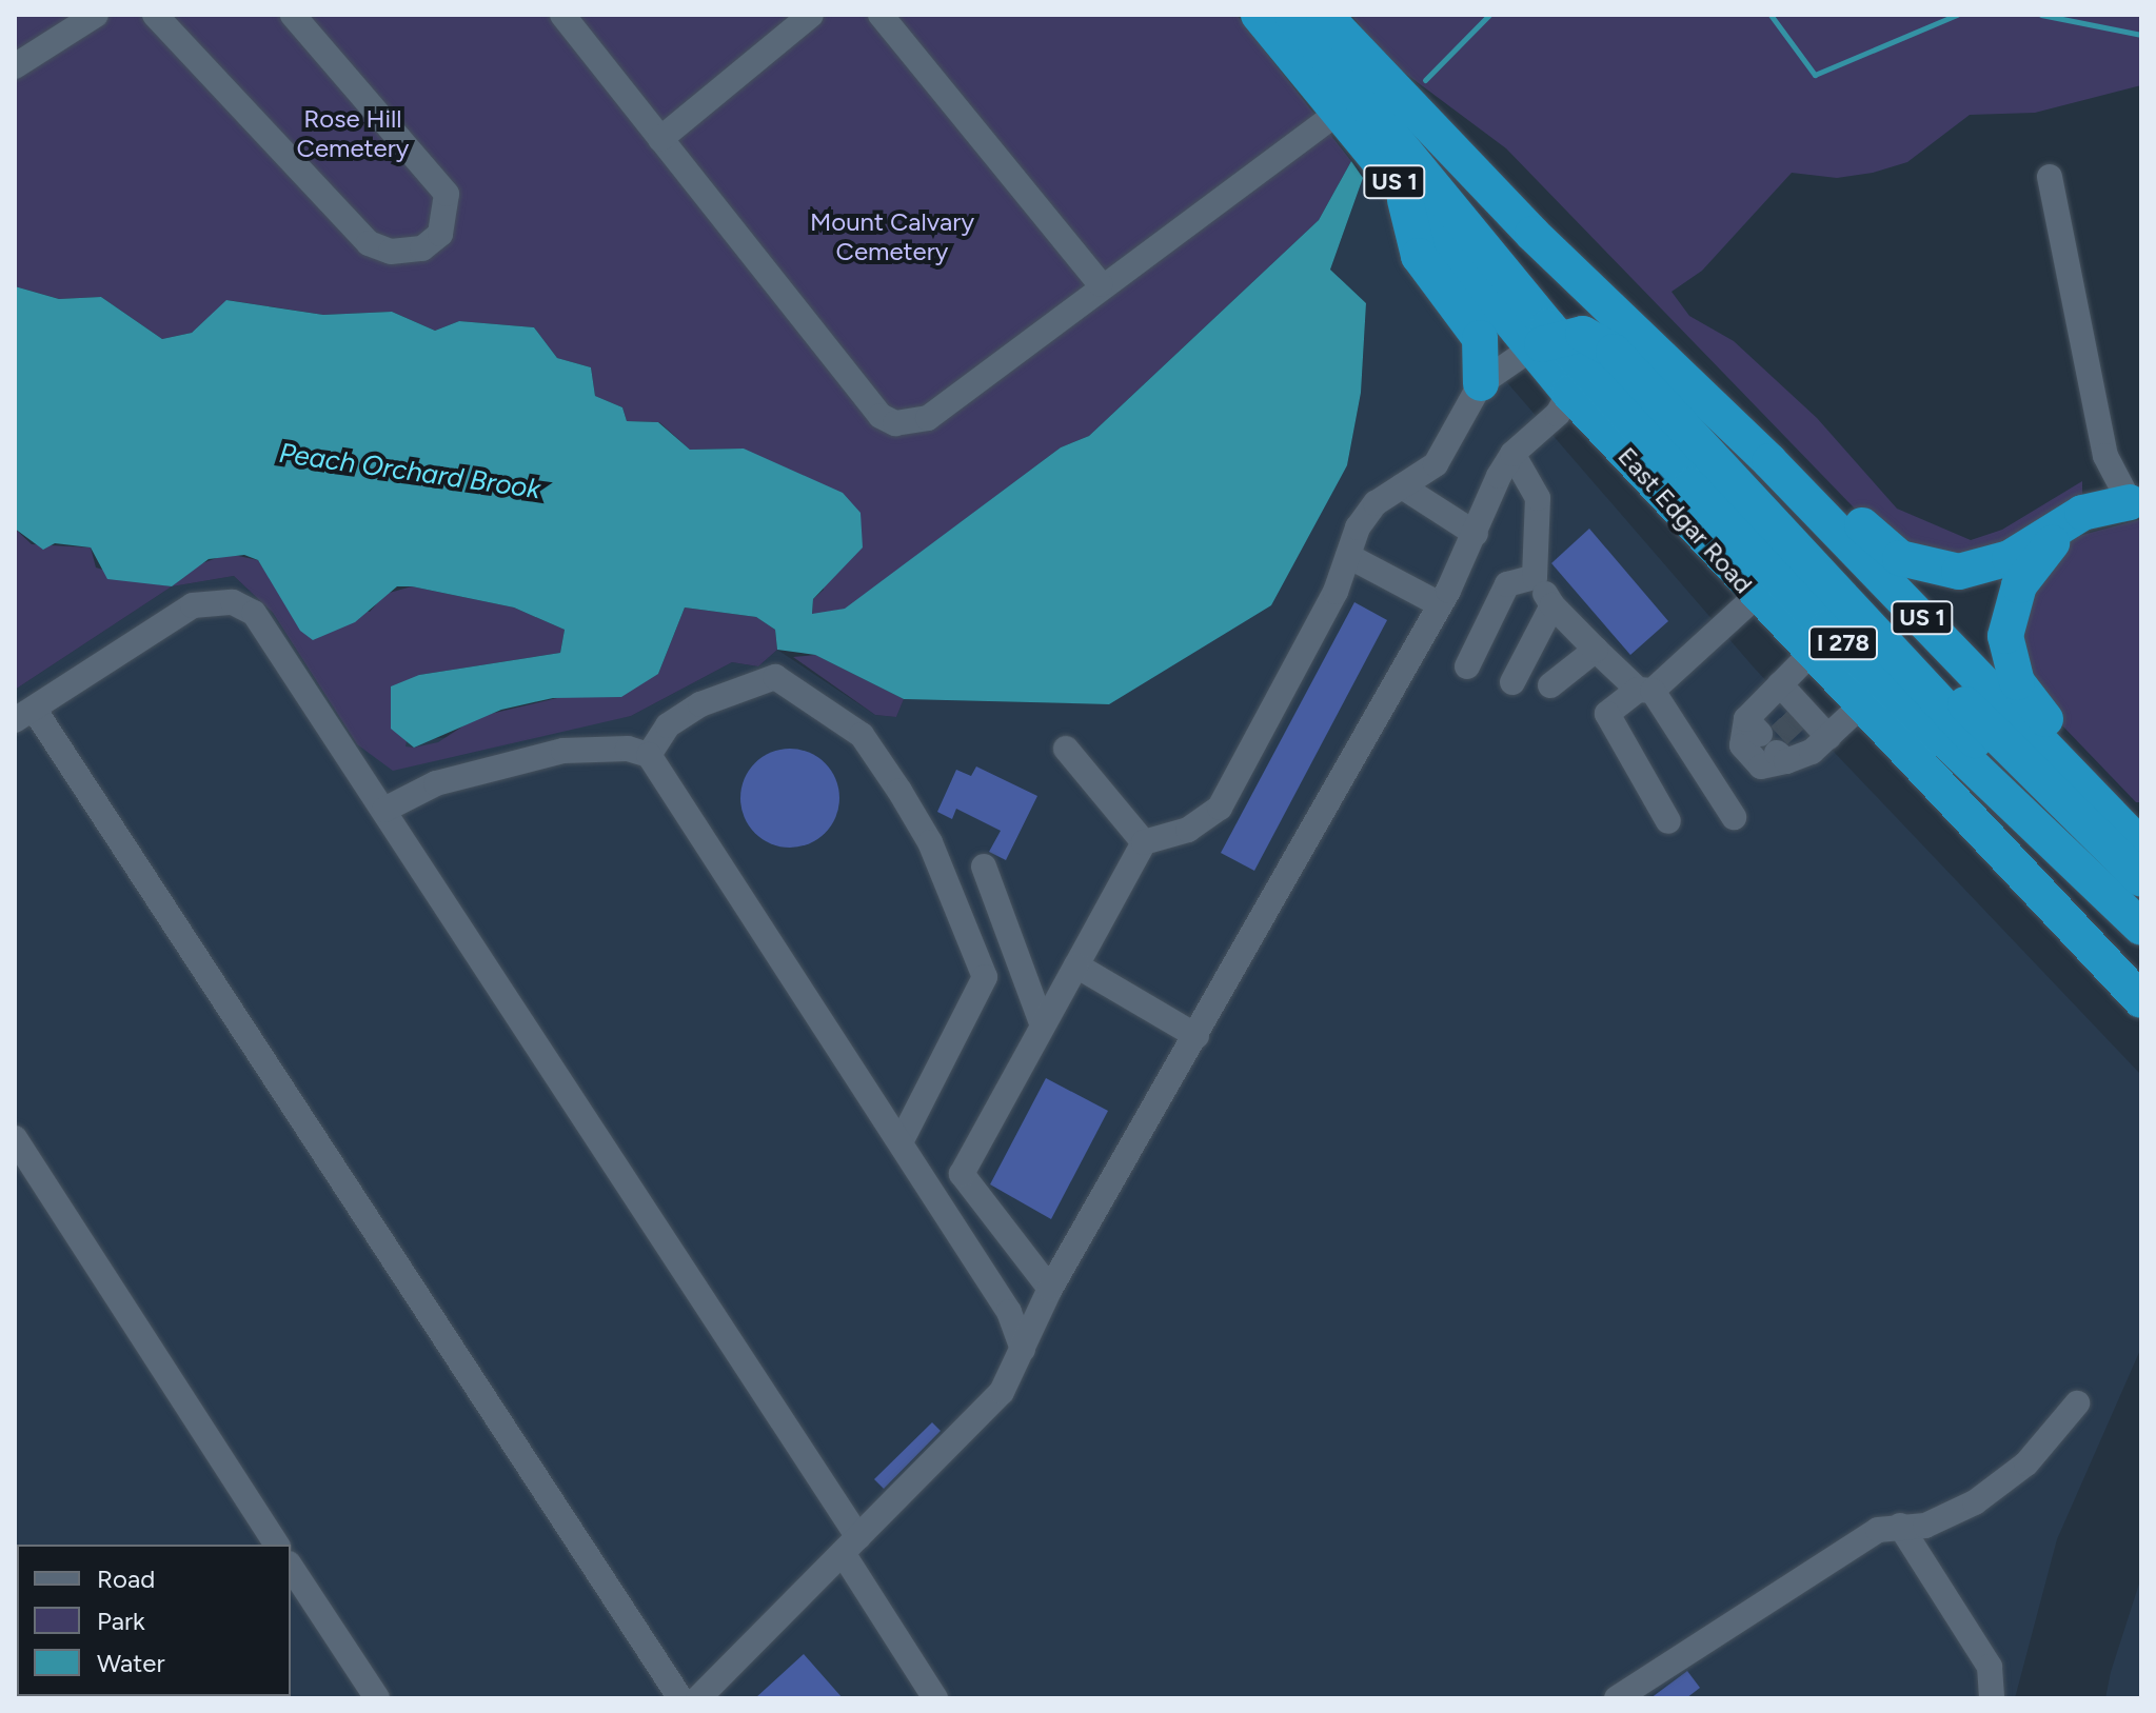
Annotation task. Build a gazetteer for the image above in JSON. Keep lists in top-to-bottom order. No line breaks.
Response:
{"streets":{"highway":["US 1","East Edgar Road","I 278"]},"crossings":[["US 1","I 278"],["East Edgar Road","I 278"]],"water":["Peach Orchard Brook"],"parks":["Rose Hill Cemetery","Mount Calvary Cemetery"],"legend":["Road","Park","Water"]}
